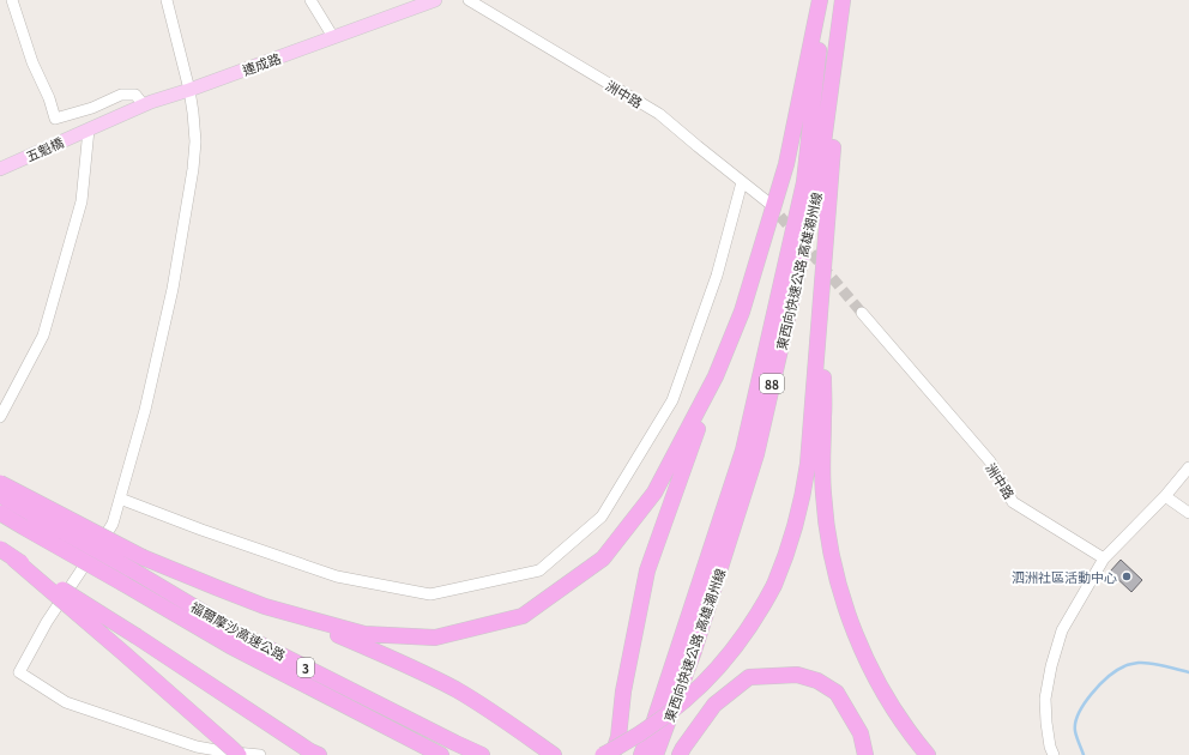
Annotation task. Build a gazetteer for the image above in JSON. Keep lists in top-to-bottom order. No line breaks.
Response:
{"streets":{"highway":["東西向快速公路 高雄潮州線","88","福爾摩沙高速公路","3"],"main road":["連成路","五魁橋"],"street":["洲中路"]},"crossings":[["連成路","五魁橋"]],"places":["泗洲社區活動中心"]}
